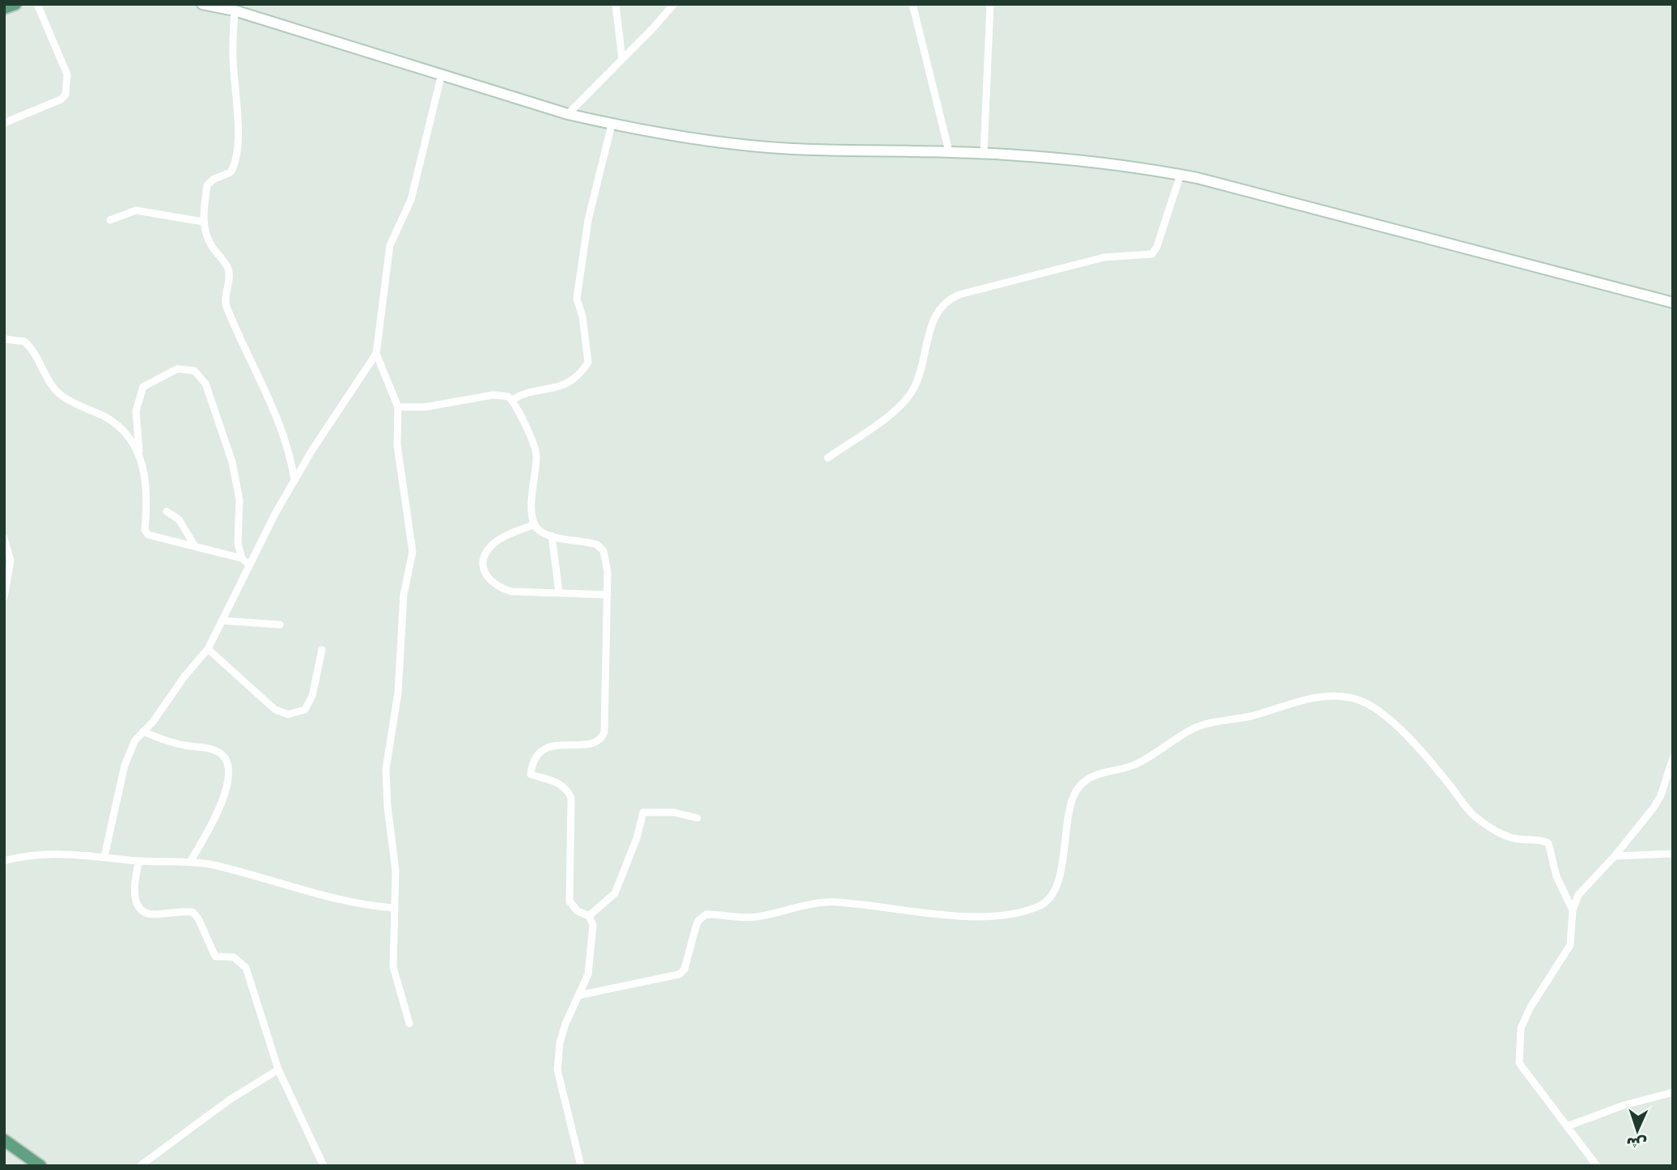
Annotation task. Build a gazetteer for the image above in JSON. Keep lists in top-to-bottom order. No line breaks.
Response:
{"north":"bottom"}
